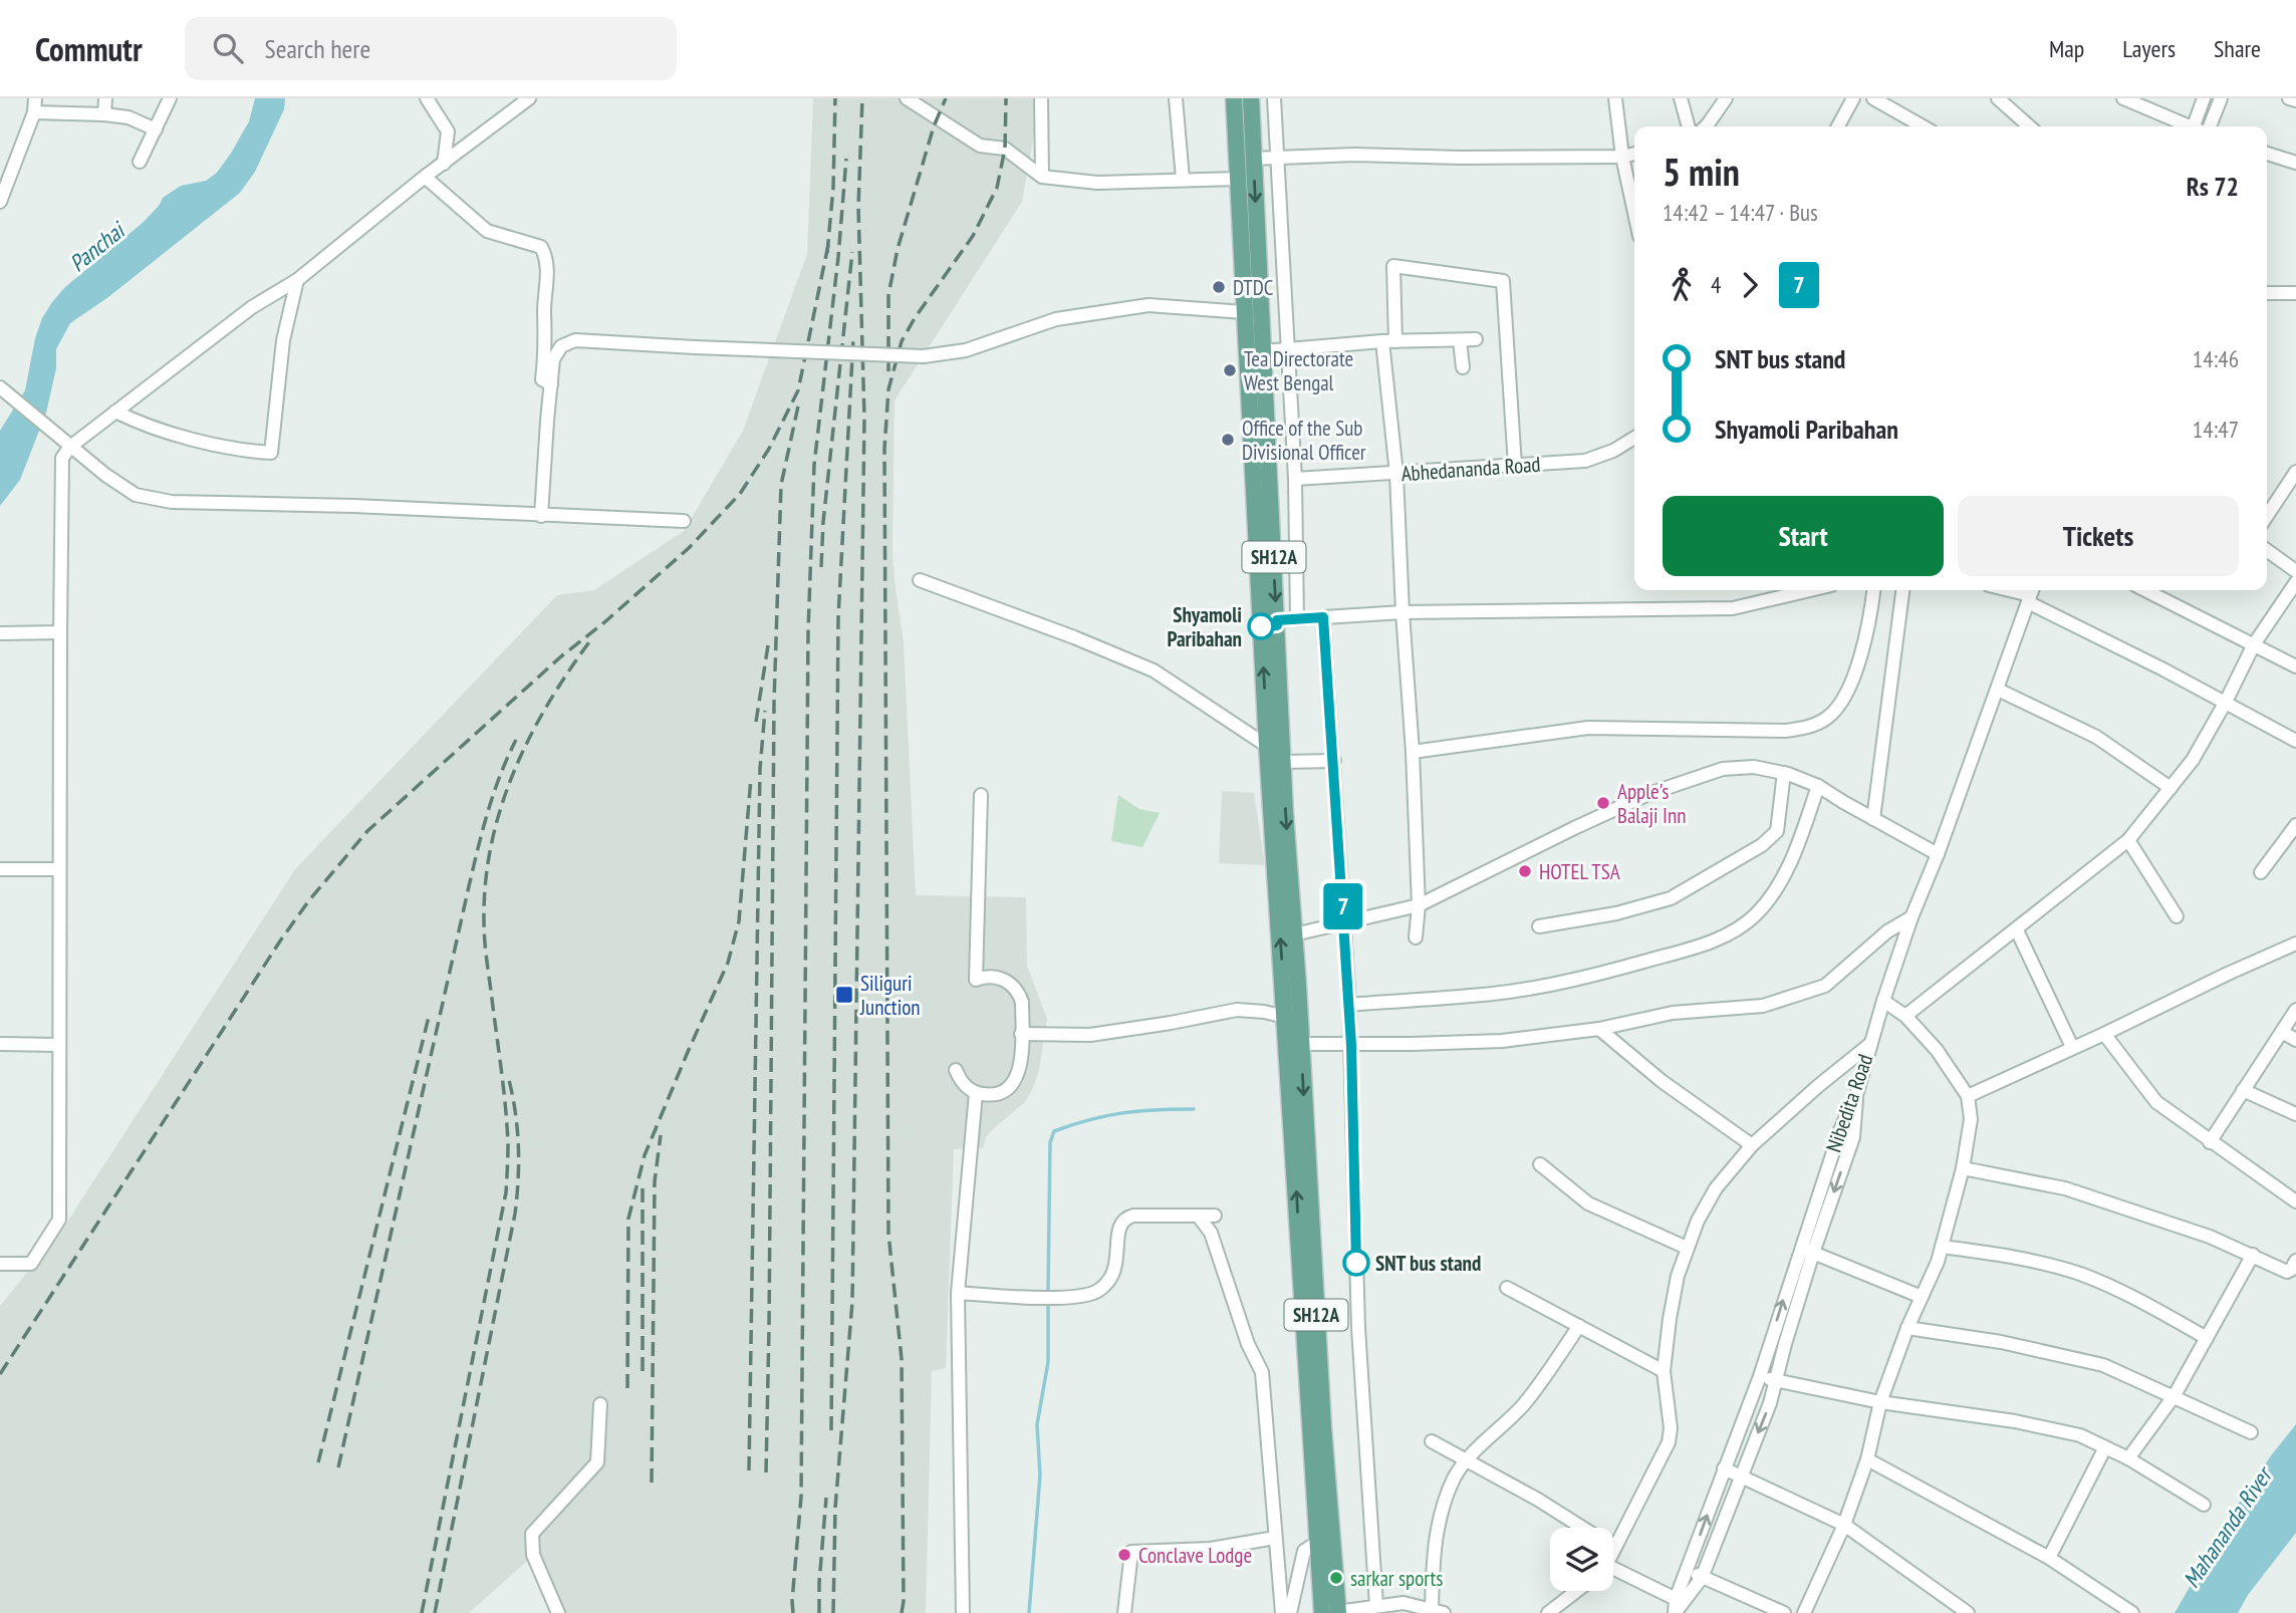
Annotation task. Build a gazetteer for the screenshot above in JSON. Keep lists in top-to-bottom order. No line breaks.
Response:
{"streets":{"main road":["SH12A"],"street":["Abhedananda Road","Nibedita Road"]},"water":["Panchai","Mahananda River"],"places":{"other":["DTDC","Tea Directorate West Bengal","Office of the Sub Divisional Officer","Shyamoli Paribahan","Apple's Balaji Inn","HOTEL TSA","SNT bus stand","Conclave Lodge","sarkar sports"],"transit":["Siliguri Junction"]},"lines":["bus line 7"],"page":{"header":"Commutr","search":"Search here","nav":["Map","Layers","Share"],"on_map":"7","heading":["5 min","14:42 – 14:47 · Bus","Rs 72"],"legs":["4","7"],"list":[{"name":"SNT bus stand","value":"14:46"},{"name":"Shyamoli Paribahan","value":"14:47"}],"buttons":["Start","Tickets"]}}
